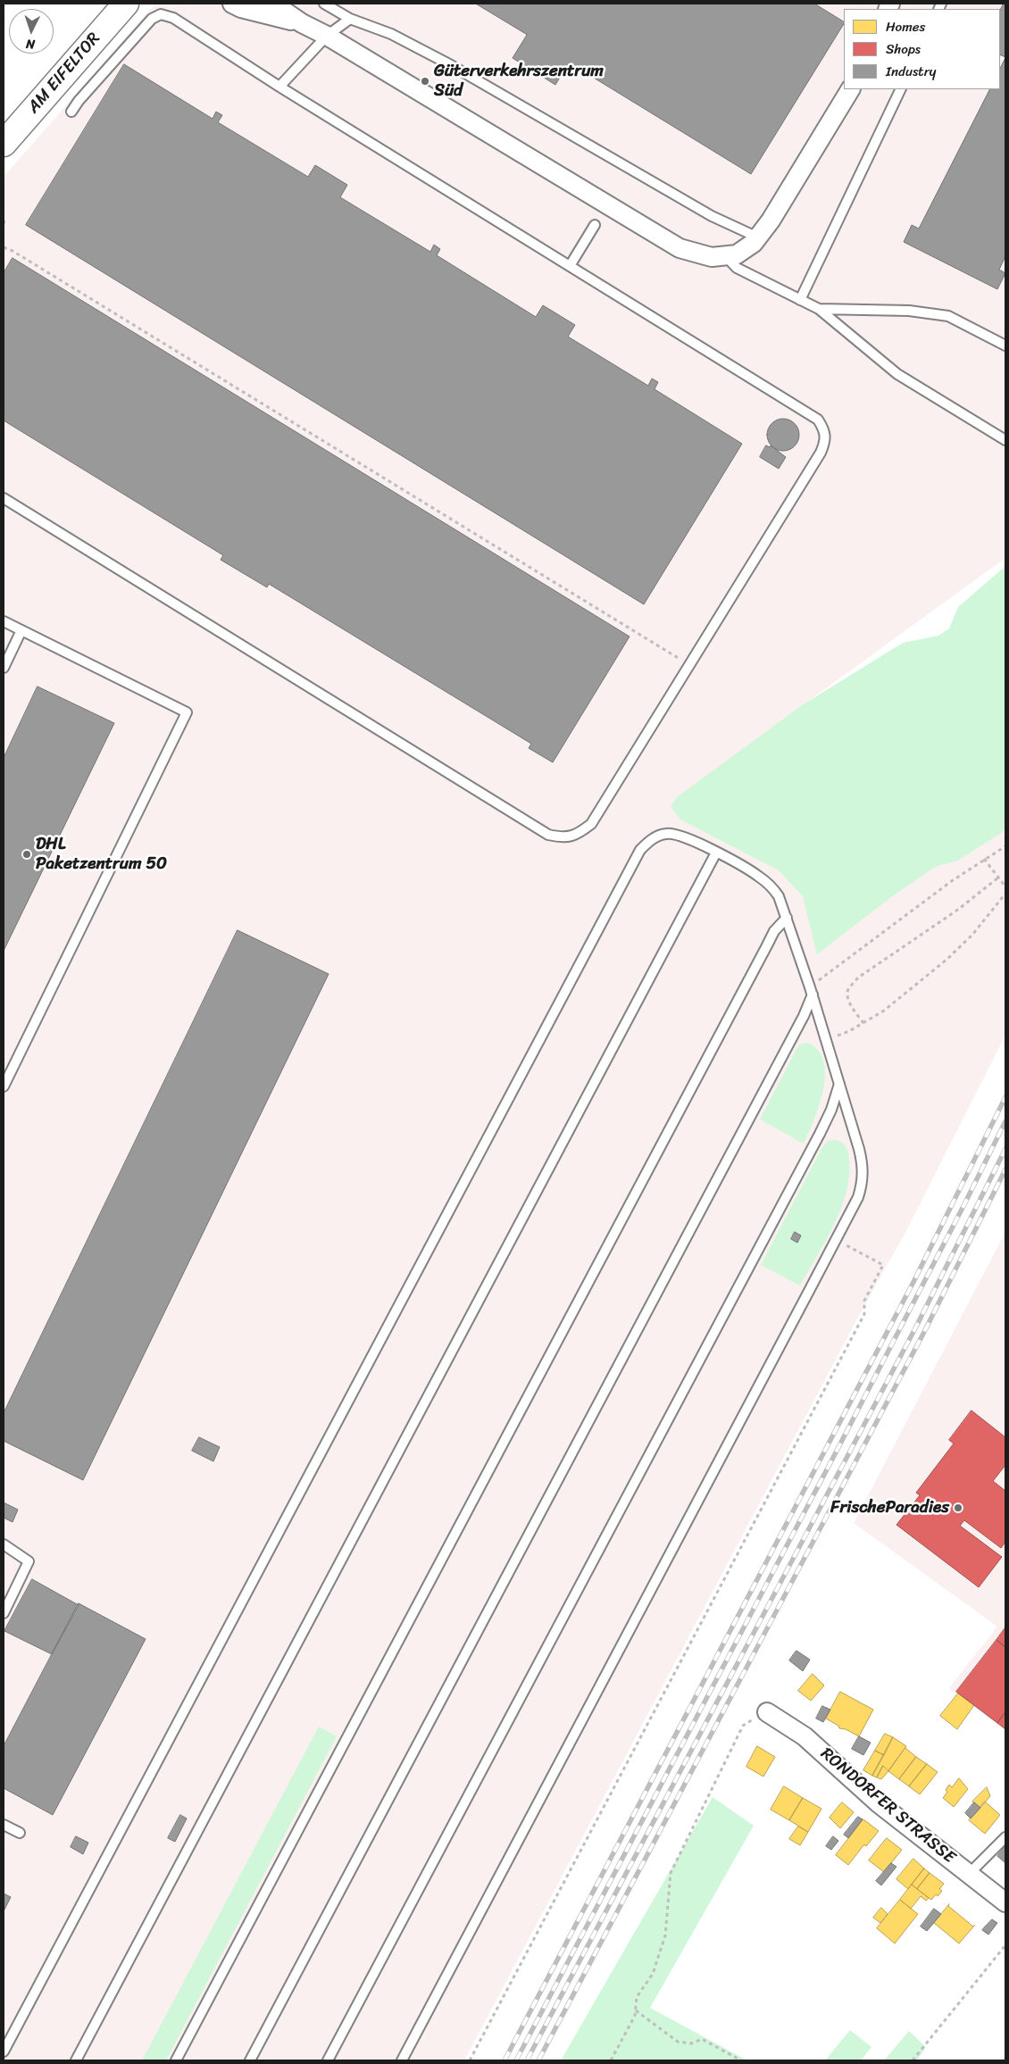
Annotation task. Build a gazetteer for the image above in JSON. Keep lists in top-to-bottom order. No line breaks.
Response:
{"streets":{"main road":["AM EIFELTOR"],"street":["RONDORFER STRASSE"]},"places":["Güterverkehrszentrum Süd","DHL Paketzentrum 50","FrischeParadies"],"legend":["Homes","Shops","Industry"],"north":"bottom"}
